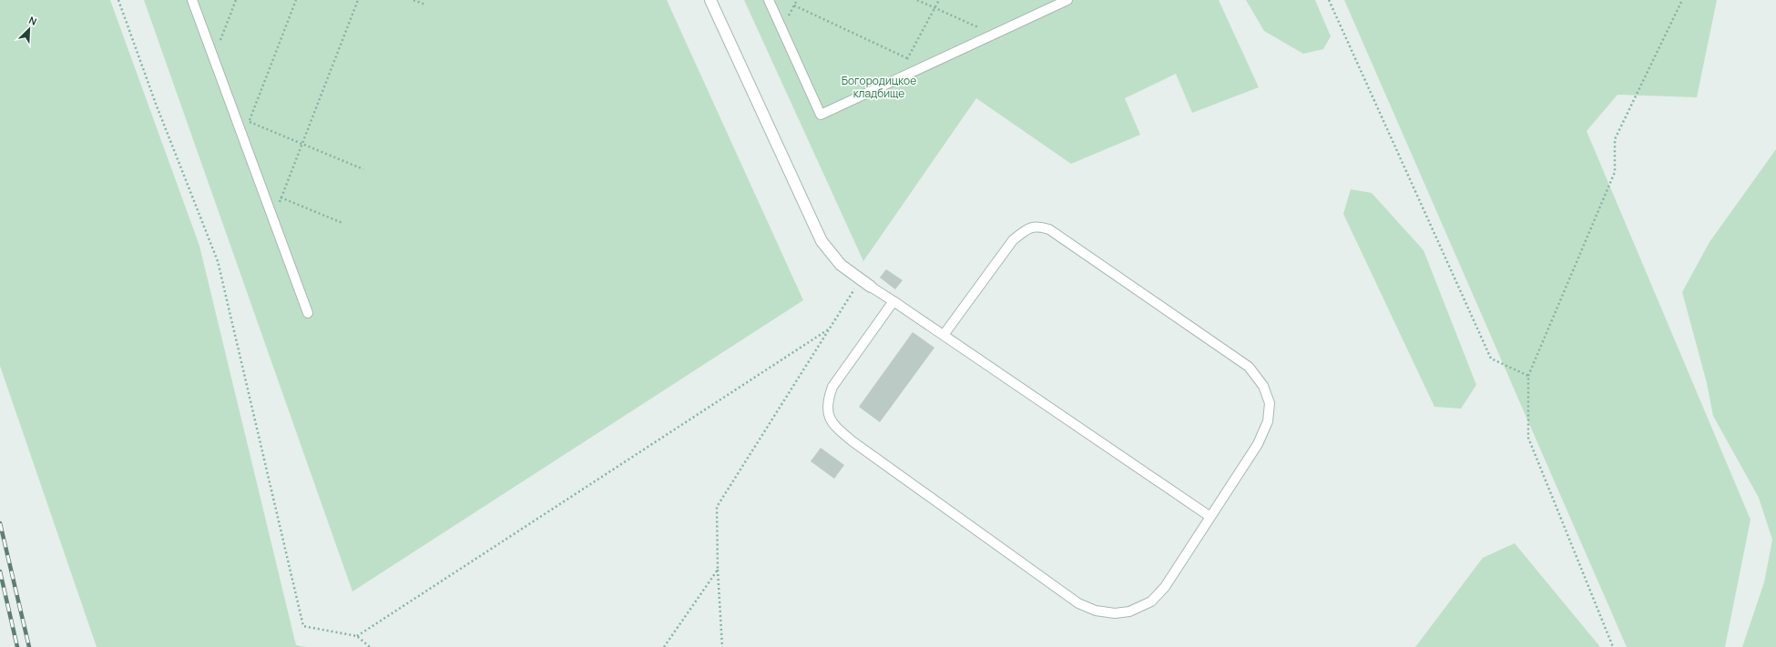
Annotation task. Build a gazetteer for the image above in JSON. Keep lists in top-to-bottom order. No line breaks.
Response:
{"parks":["Богородицкое кладбище"],"north":"top right"}
